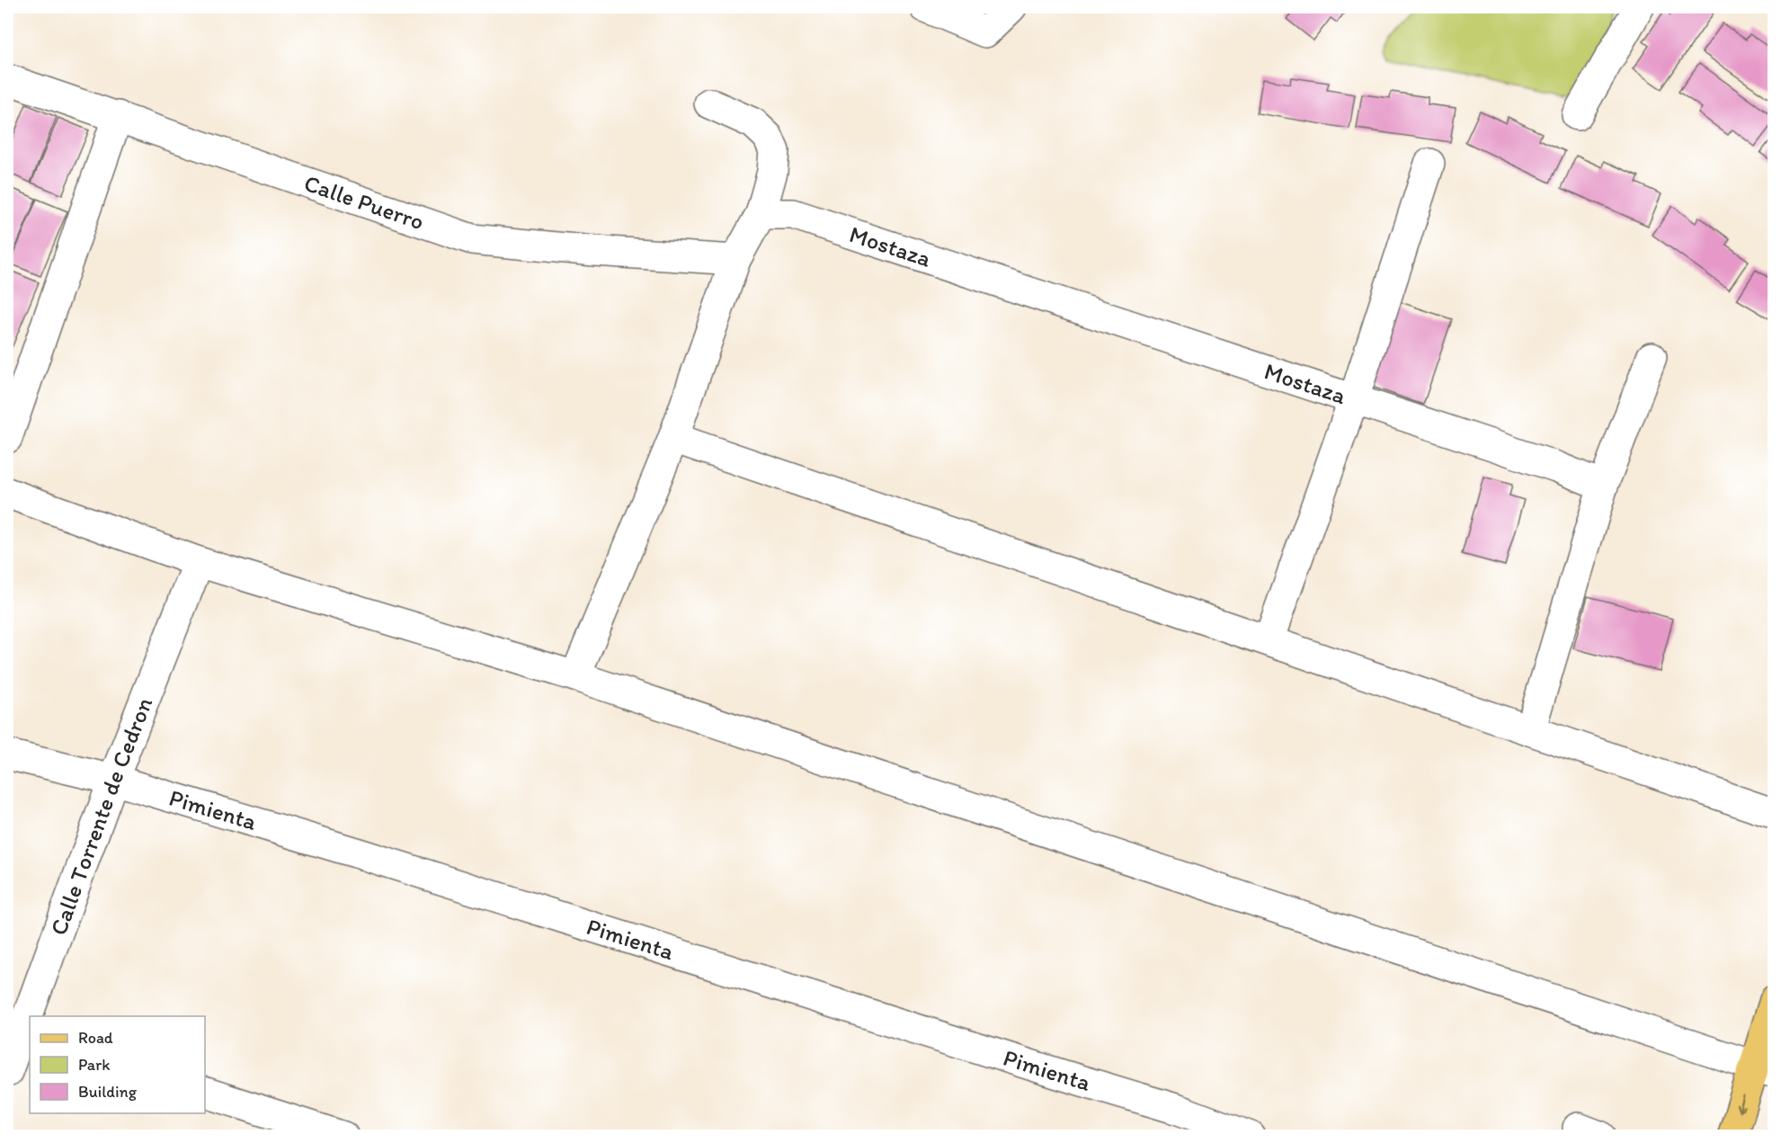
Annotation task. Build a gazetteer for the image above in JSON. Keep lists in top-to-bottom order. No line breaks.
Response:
{"streets":{"street":["Calle Puerro","Mostaza","Pimienta","Calle Torrente de Cedron"]},"crossings":[["Pimienta","Calle Torrente de Cedron"]],"legend":["Road","Park","Building"]}
